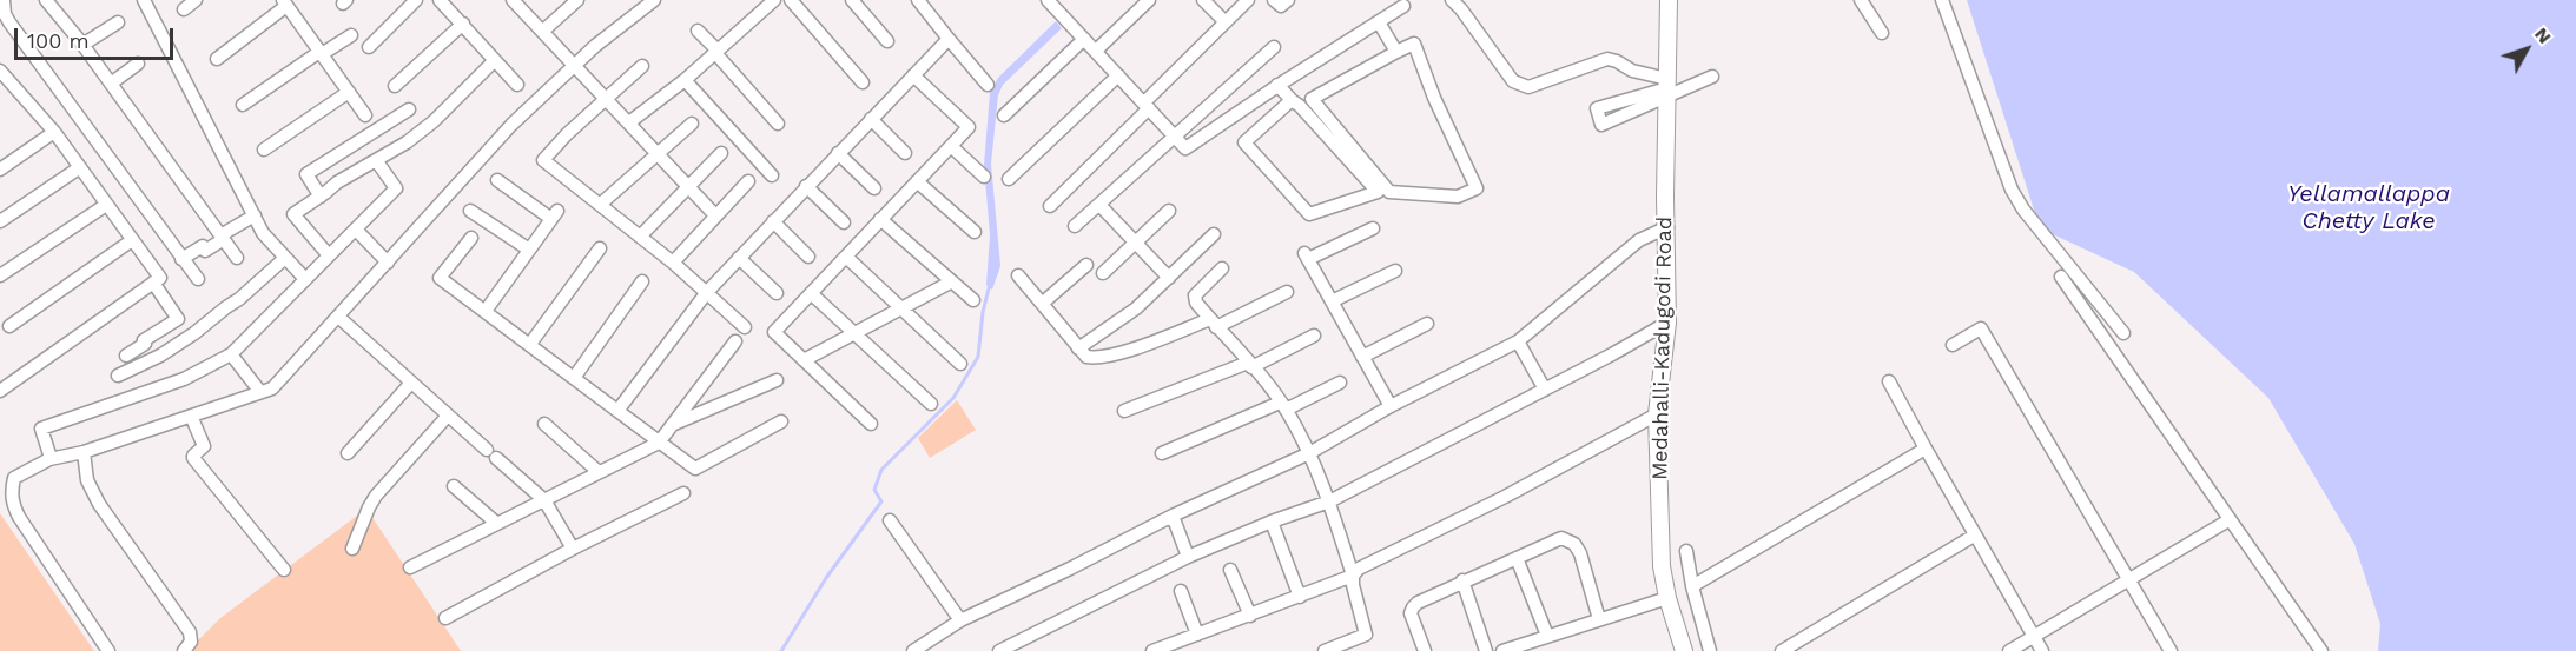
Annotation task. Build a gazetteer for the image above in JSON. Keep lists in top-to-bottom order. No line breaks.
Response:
{"streets":{"street":["Medahalli-Kadugodi Road"]},"water":["Yellamallappa Chetty Lake"],"scale_bar":"100 m","north":"top right"}
